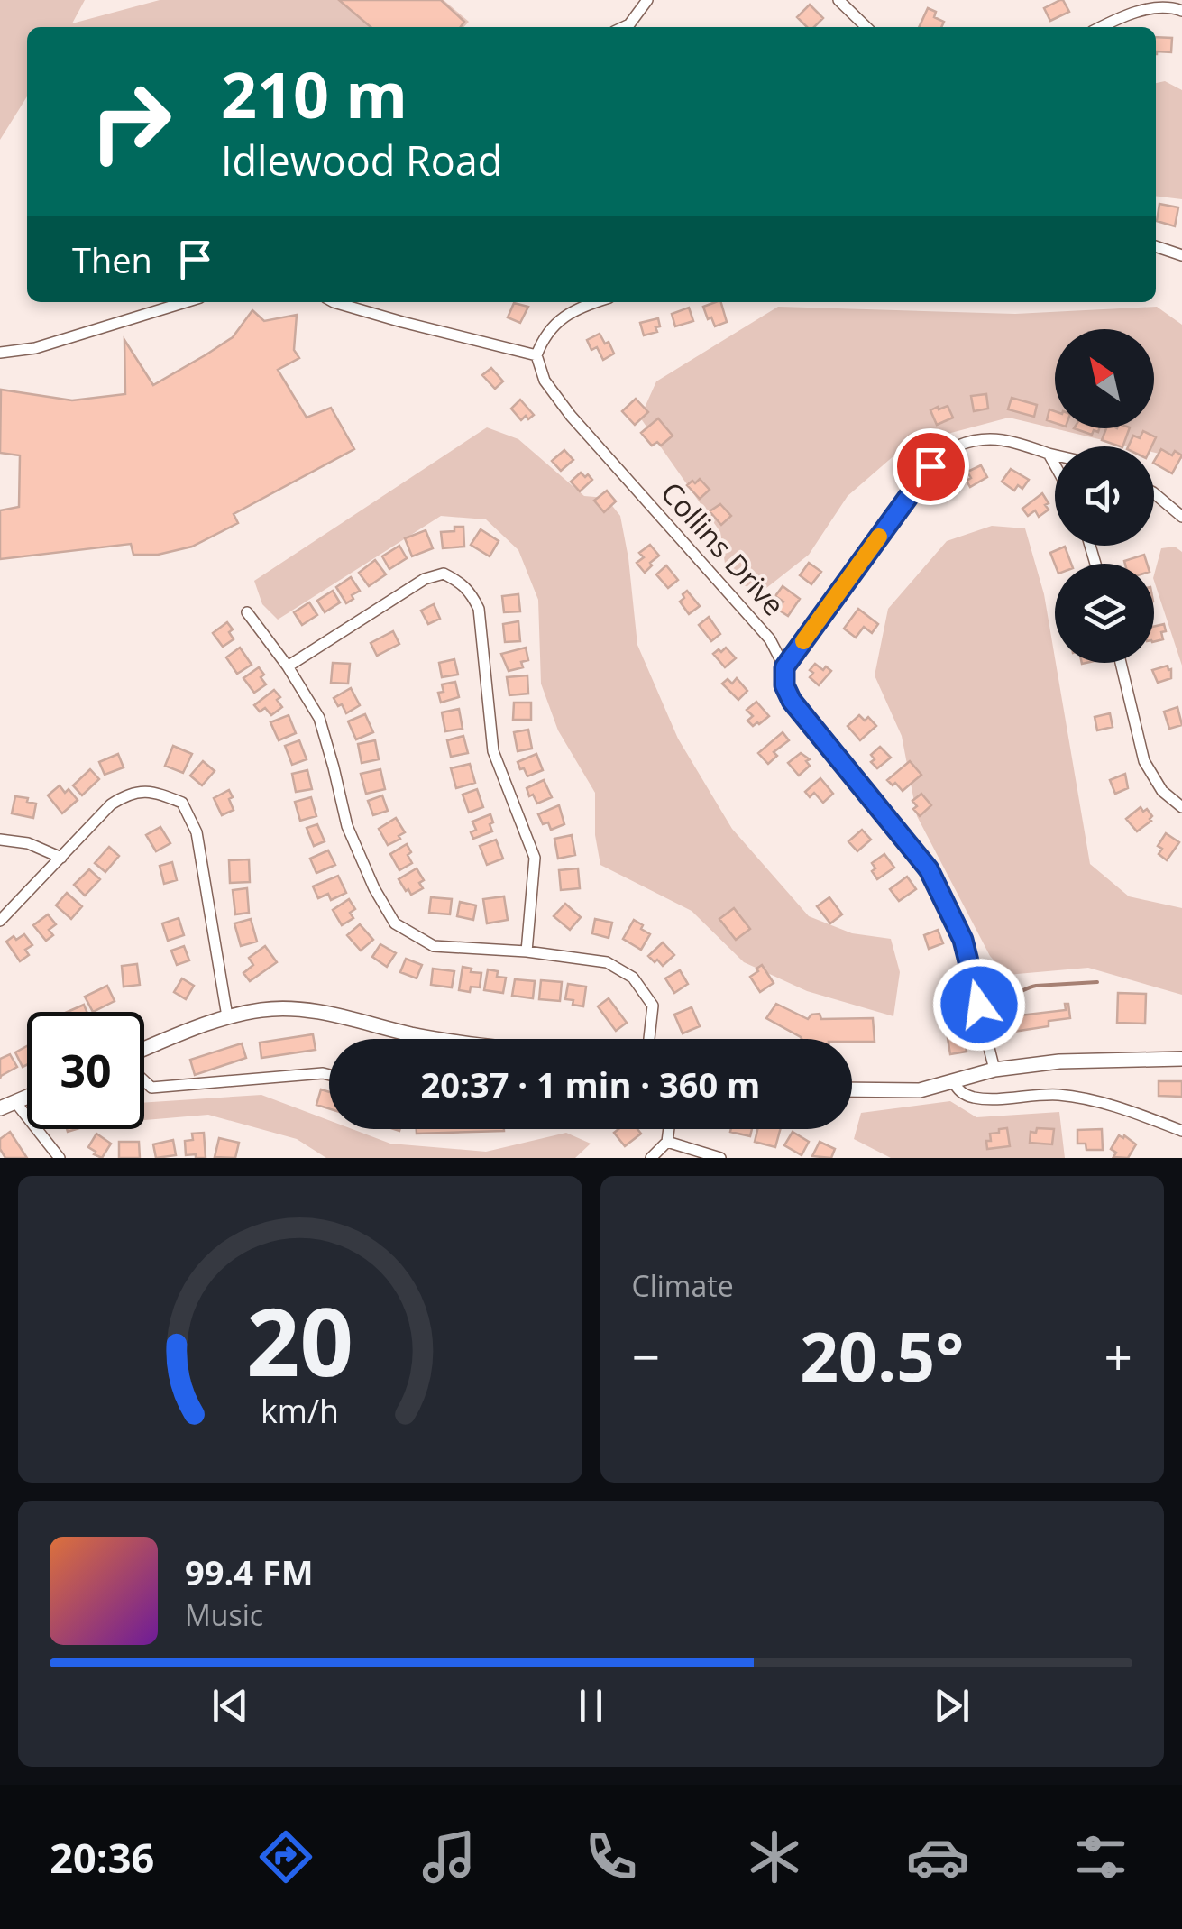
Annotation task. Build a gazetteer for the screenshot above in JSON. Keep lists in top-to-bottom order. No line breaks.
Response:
{"streets":{"street":["Collins Drive"]},"north":"top left","page":{"turn":["210 m","Idlewood Road"],"then":"Then","limit":"30","trip":"20:37 · 1 min · 360 m","tile":"Climate","heat":["−","20.5°","+"],"song":["99.4 FM","Music"],"tabs":"20:36","gauge":["20","km/h"]}}
